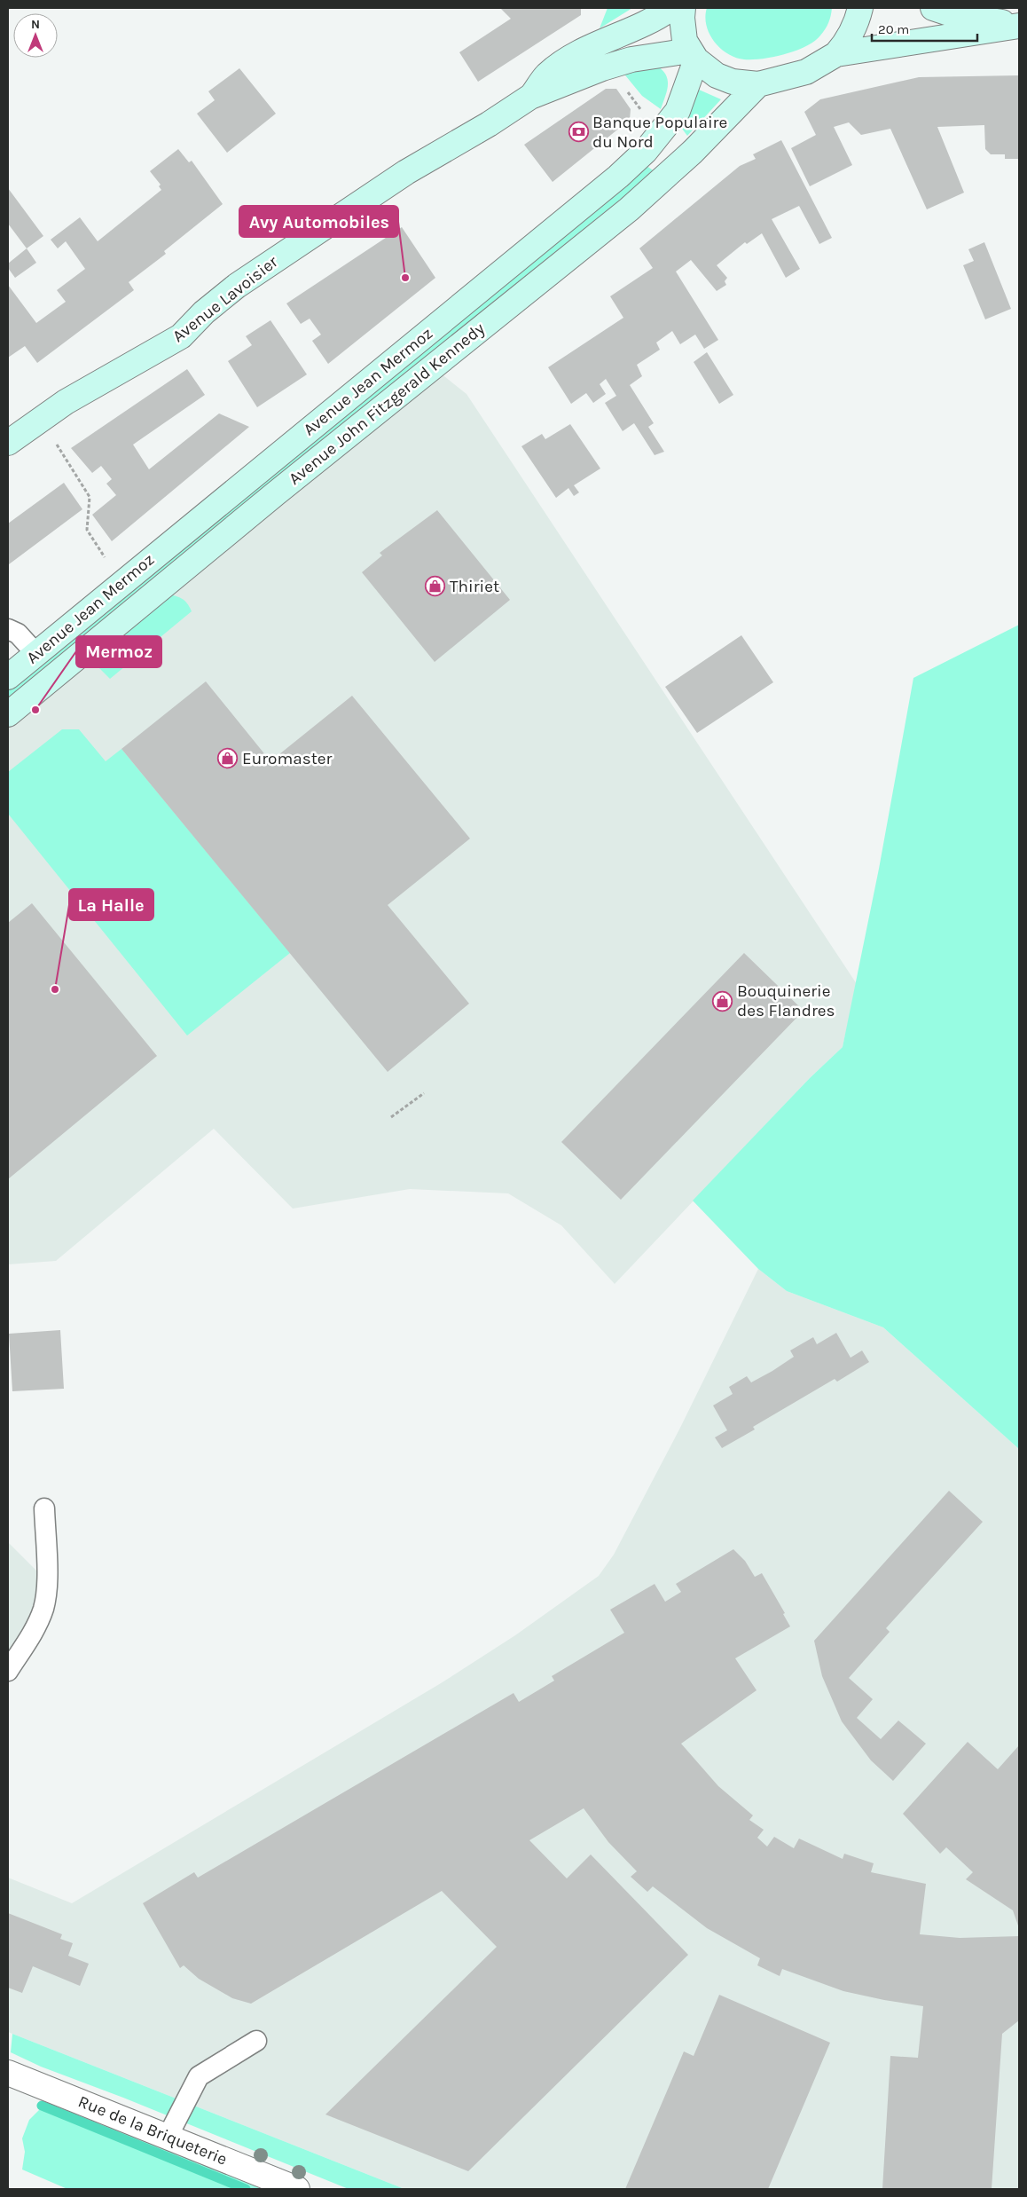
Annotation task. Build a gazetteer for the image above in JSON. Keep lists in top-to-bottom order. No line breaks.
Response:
{"streets":{"main road":["Avenue Lavoisier","Avenue Jean Mermoz","Avenue John Fitzgerald Kennedy"],"street":["Rue de la Briqueterie"]},"places":{"bank":["Banque Populaire du Nord"],"other":["Avy Automobiles","Mermoz","La Halle"],"shop":["Thiriet","Euromaster","Bouquinerie des Flandres"]},"scale_bar":"20 m","north":"top"}
